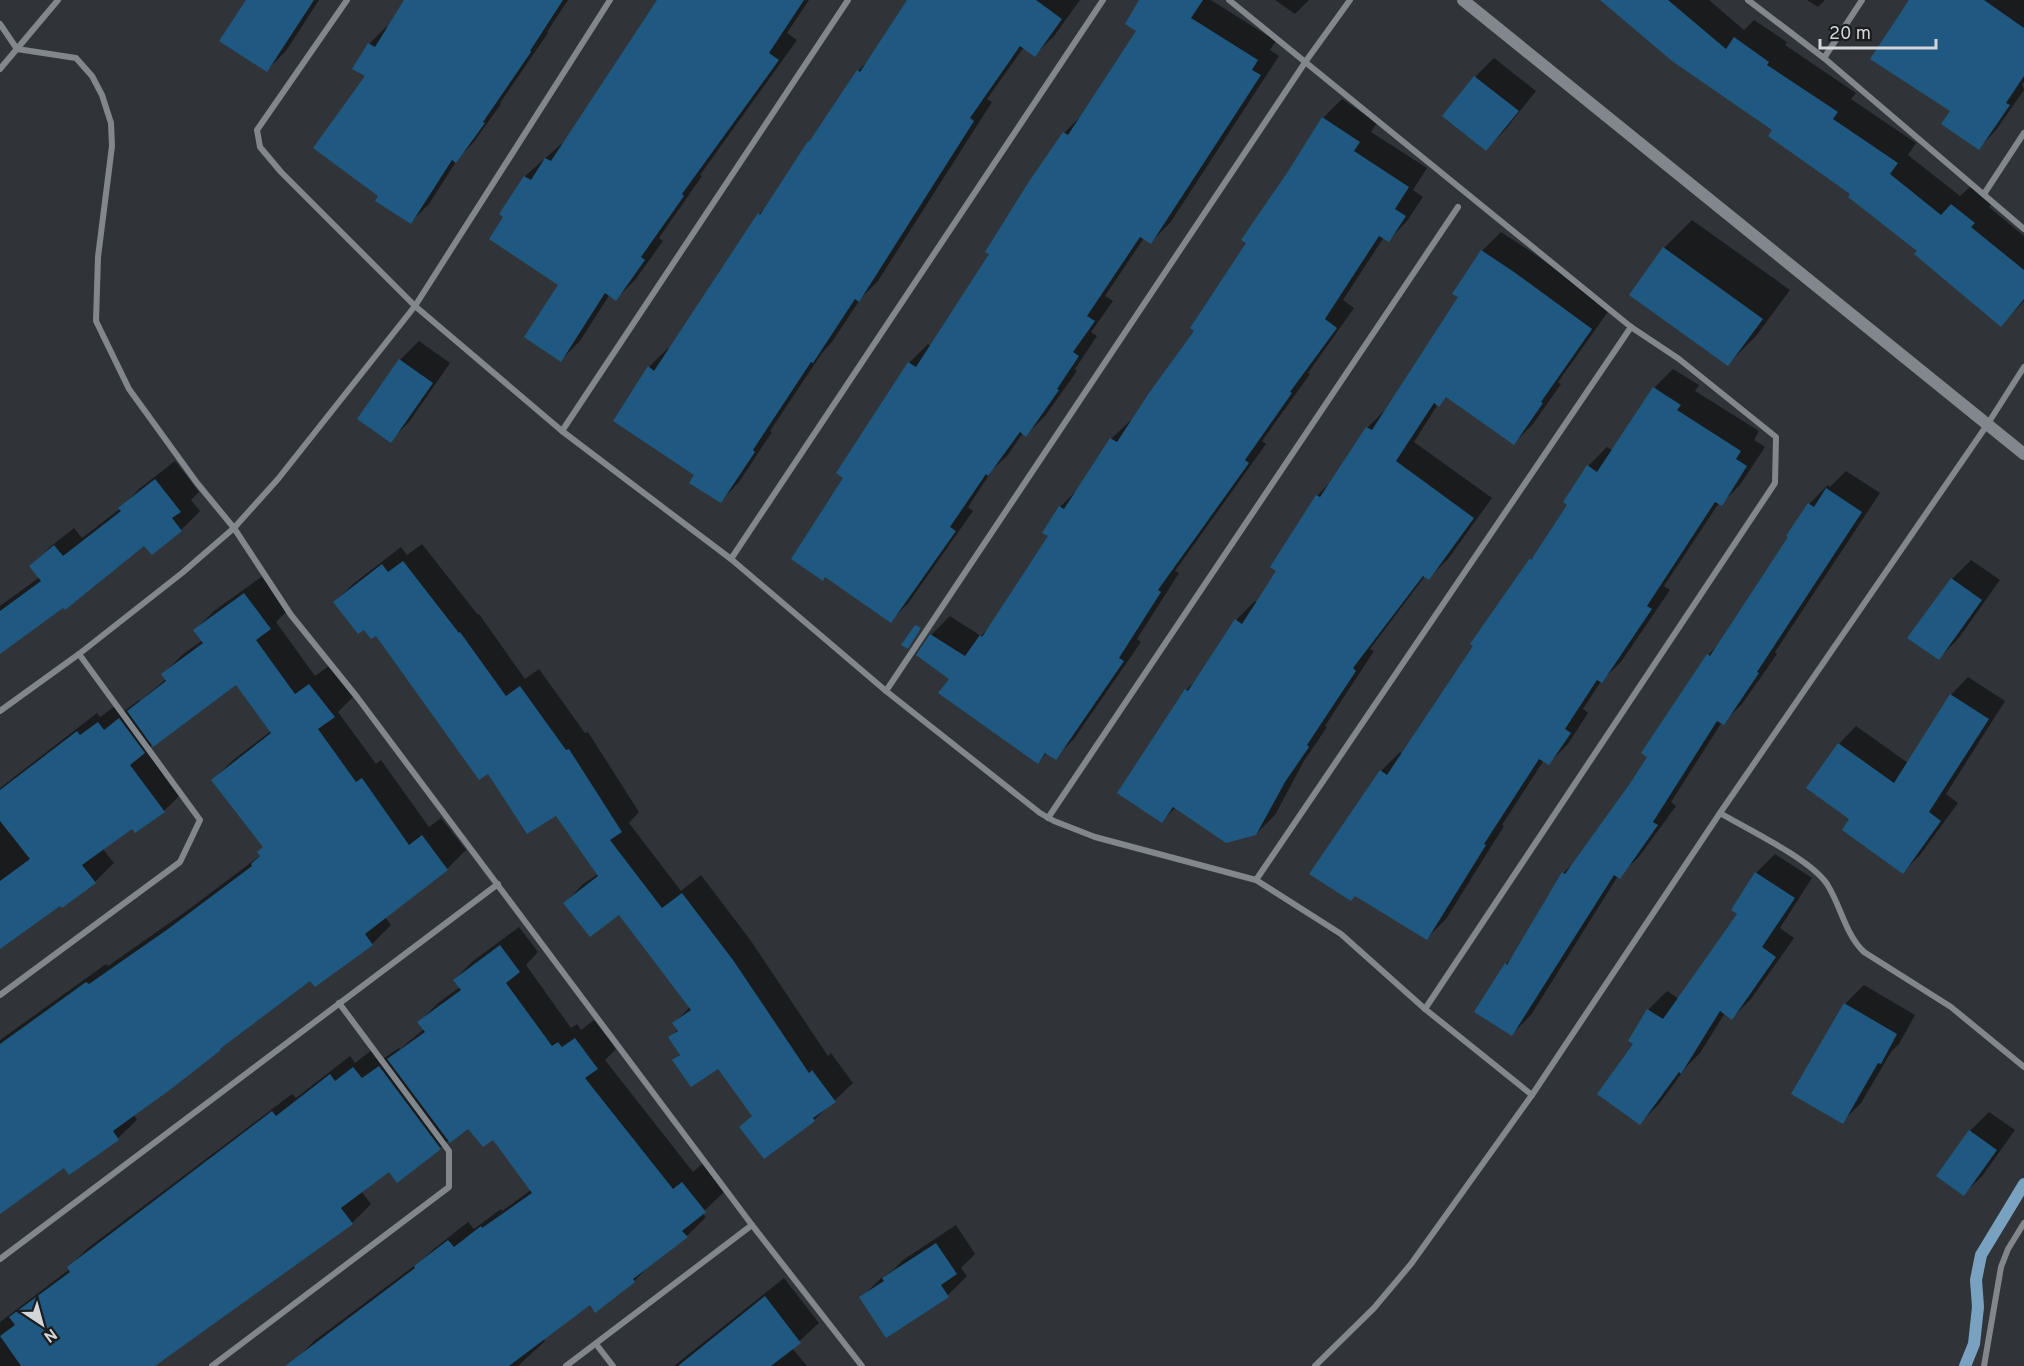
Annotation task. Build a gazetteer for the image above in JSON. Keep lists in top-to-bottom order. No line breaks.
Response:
{"scale_bar":"20 m","north":"bottom right"}
